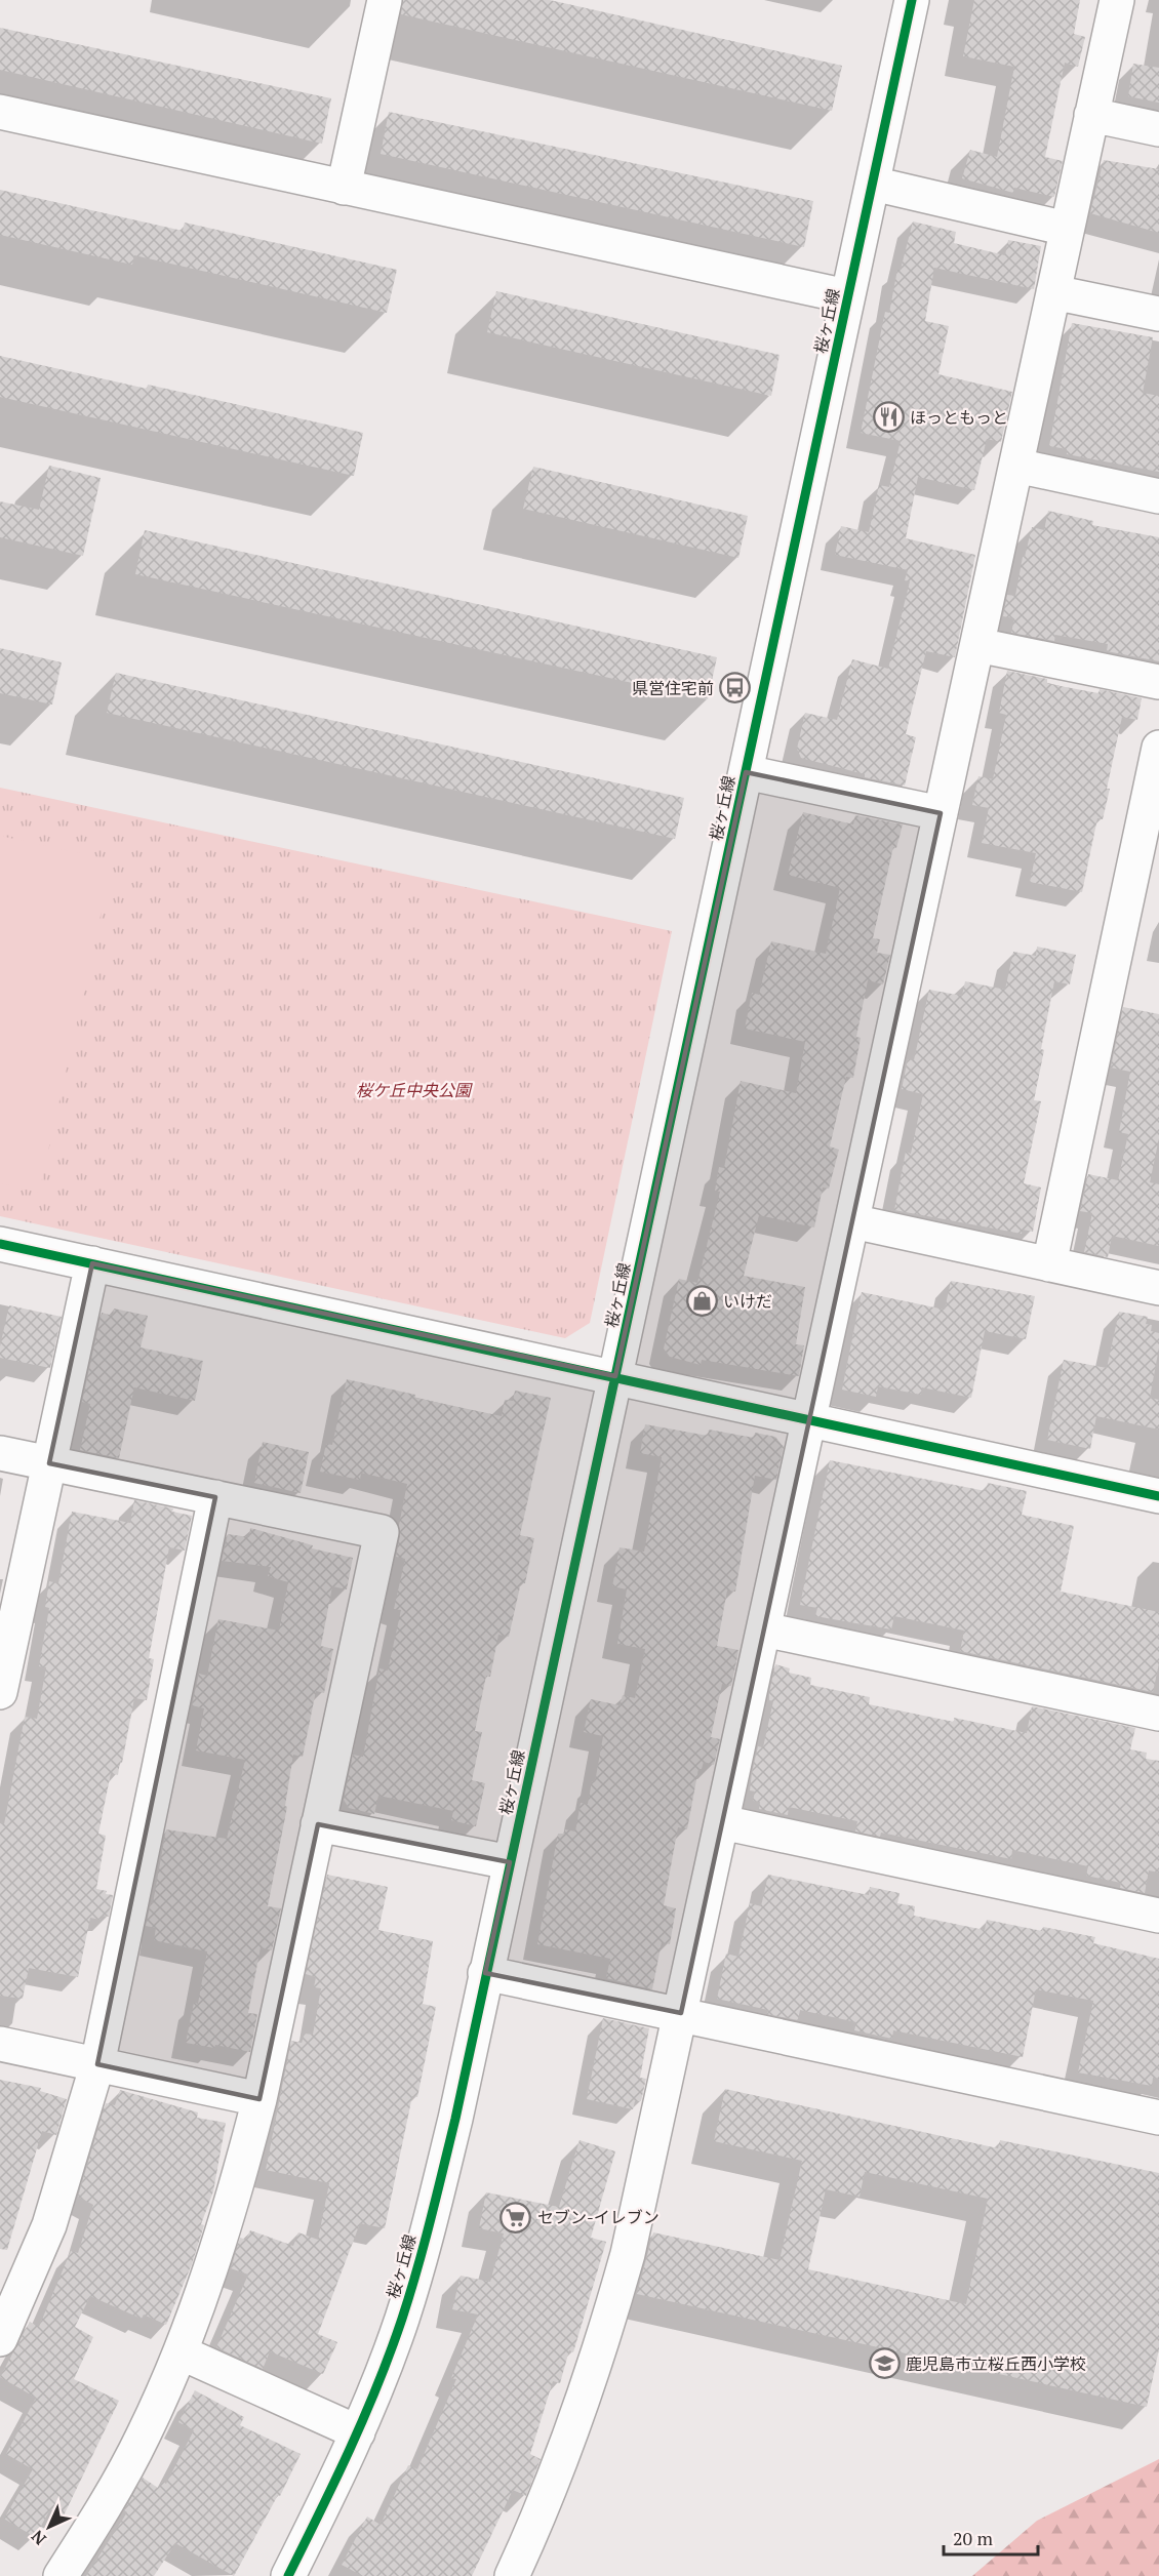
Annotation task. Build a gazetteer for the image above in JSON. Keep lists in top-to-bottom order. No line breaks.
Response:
{"streets":{"street":["桜ヶ丘線"]},"parks":["桜ケ丘中央公園"],"places":{"restaurant":["ほっともっと"],"bus stop":["県営住宅前"],"shop":["いけだ"],"supermarket":["セブン-イレブン"],"school or university":["鹿児島市立桜丘西小学校"]},"scale_bar":"20 m","north":"bottom left"}
